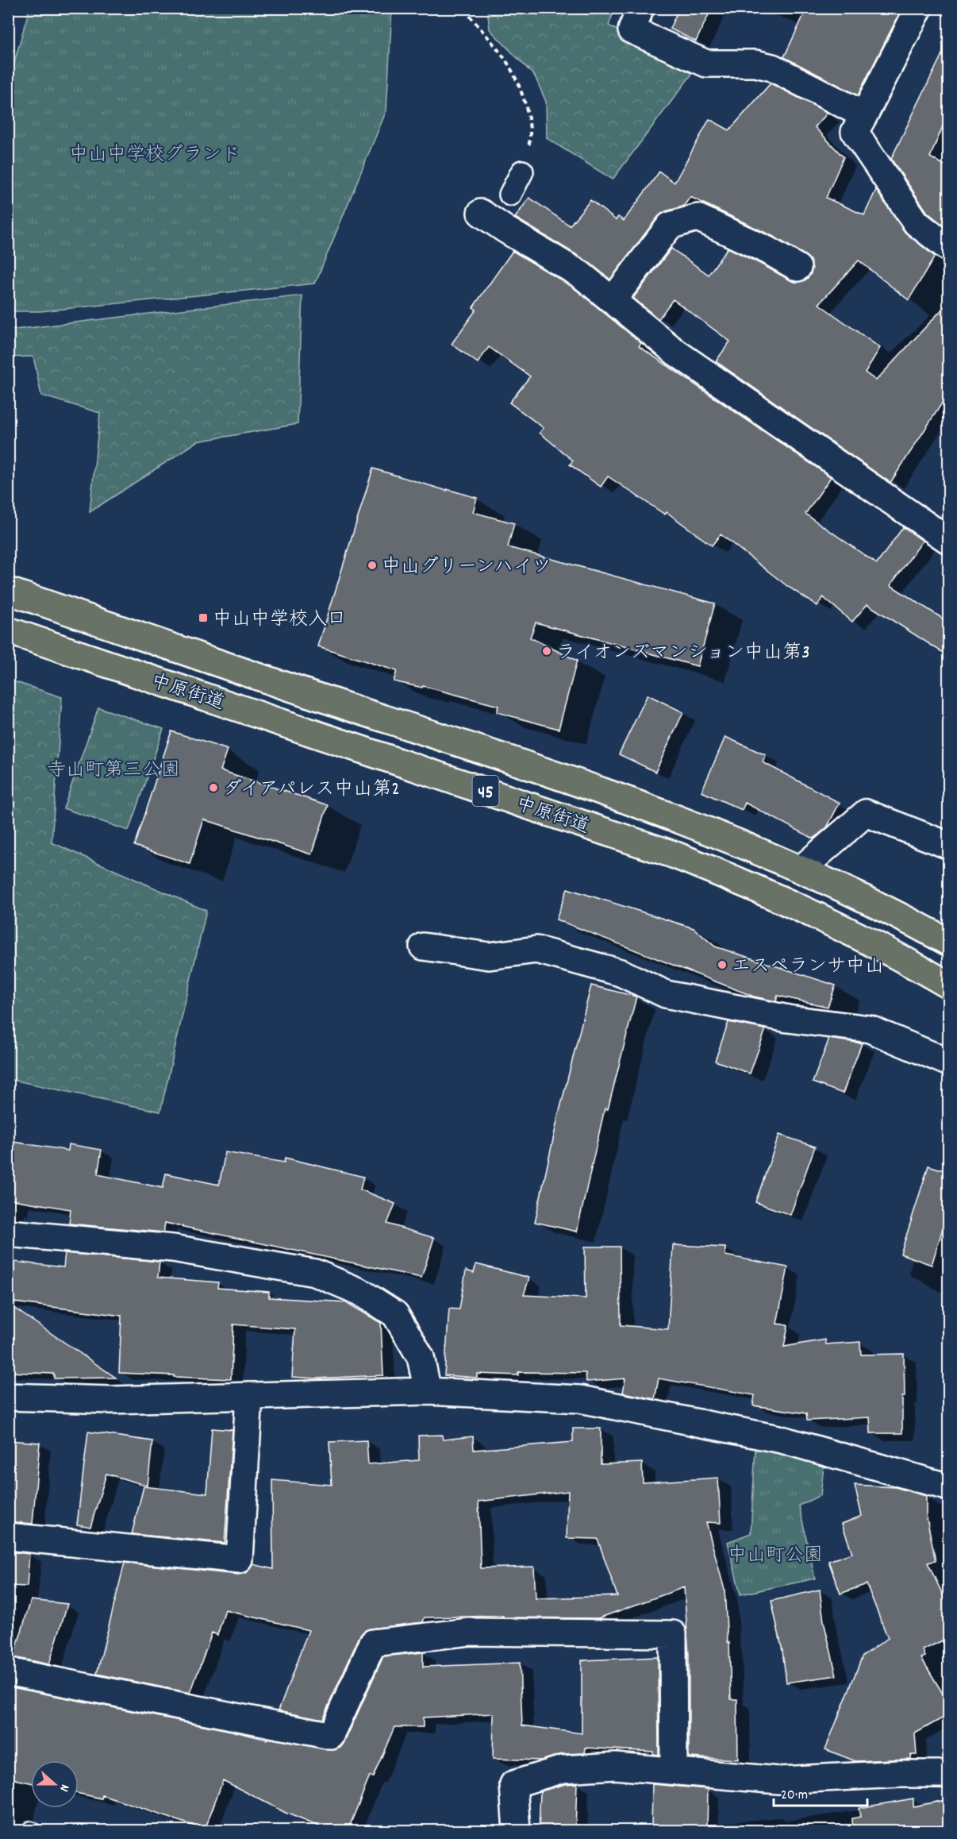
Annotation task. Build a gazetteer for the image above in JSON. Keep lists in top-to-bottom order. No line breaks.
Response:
{"streets":{"main road":["中原街道","45"]},"parks":["中山中学校グランド","寺山町第三公園","中山町公園"],"places":{"other":["中山グリーンハイツ","ライオンズマンション中山第3","ダイアパレス中山第2","エスペランサ中山"],"transit":["中山中学校入口"]},"scale_bar":"20 m","north":"right"}
